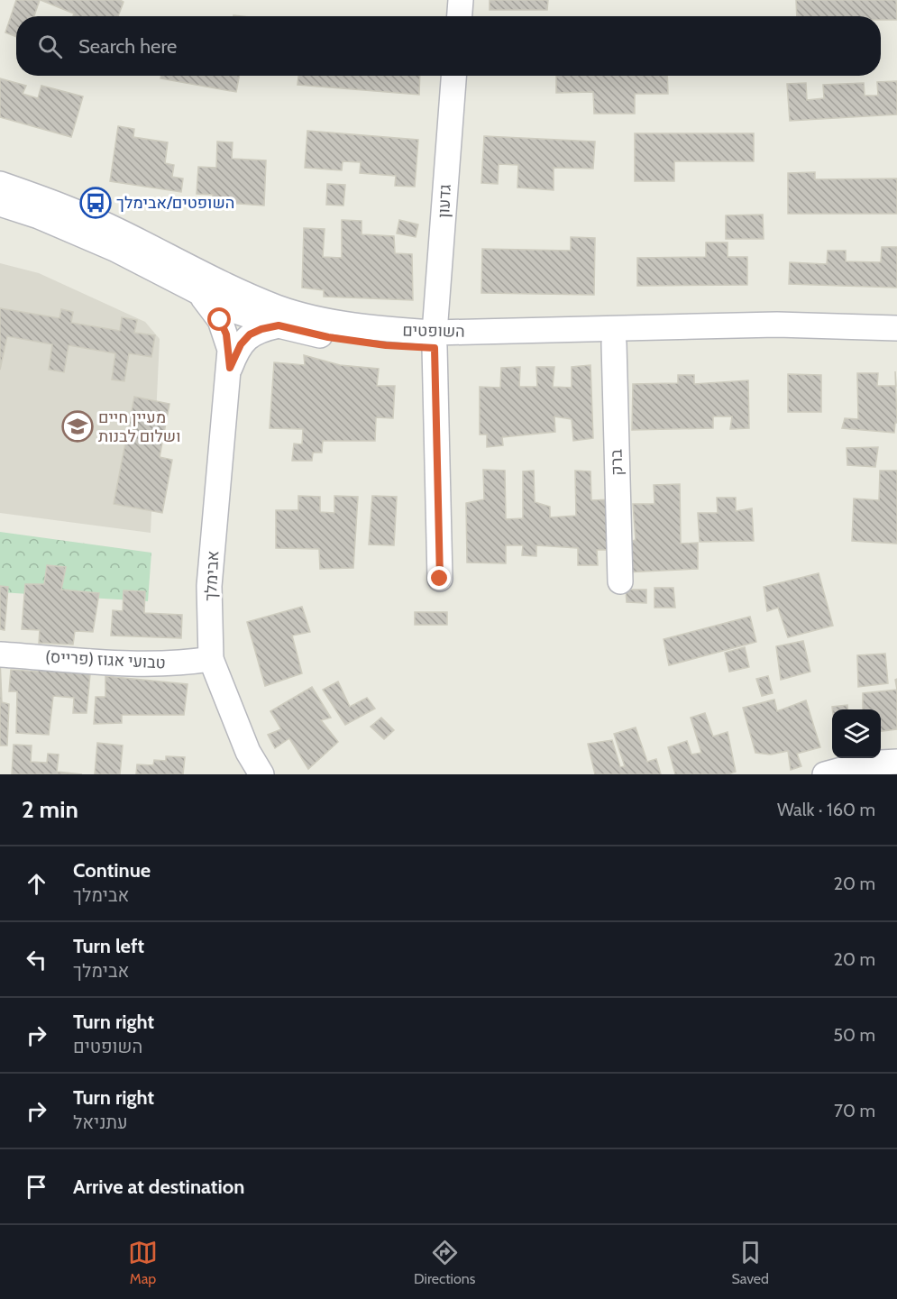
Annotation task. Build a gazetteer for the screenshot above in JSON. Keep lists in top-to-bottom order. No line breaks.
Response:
{"streets":{"street":["גדעון","השופטים","ברק","אבימלך","טבועי אגוז (פרייס)"]},"crossings":[["גדעון","השופטים"],["השופטים","ברק"],["השופטים","אבימלך"],["אבימלך","טבועי אגוז (פרייס)"]],"places":{"bus stop":["השופטים/אבימלך"],"school or university":["מעיין חיים ושלום לבנות"]},"page":{"search":"Search here","heading":["2 min","Walk · 160 m"],"list":[["Continue","אבימלך","20 m"],["Turn left","אבימלך","20 m"],["Turn right","השופטים","50 m"],["Turn right","עתניאל","70 m"],"Arrive at destination"],"nav":["Map","Directions","Saved"]}}
